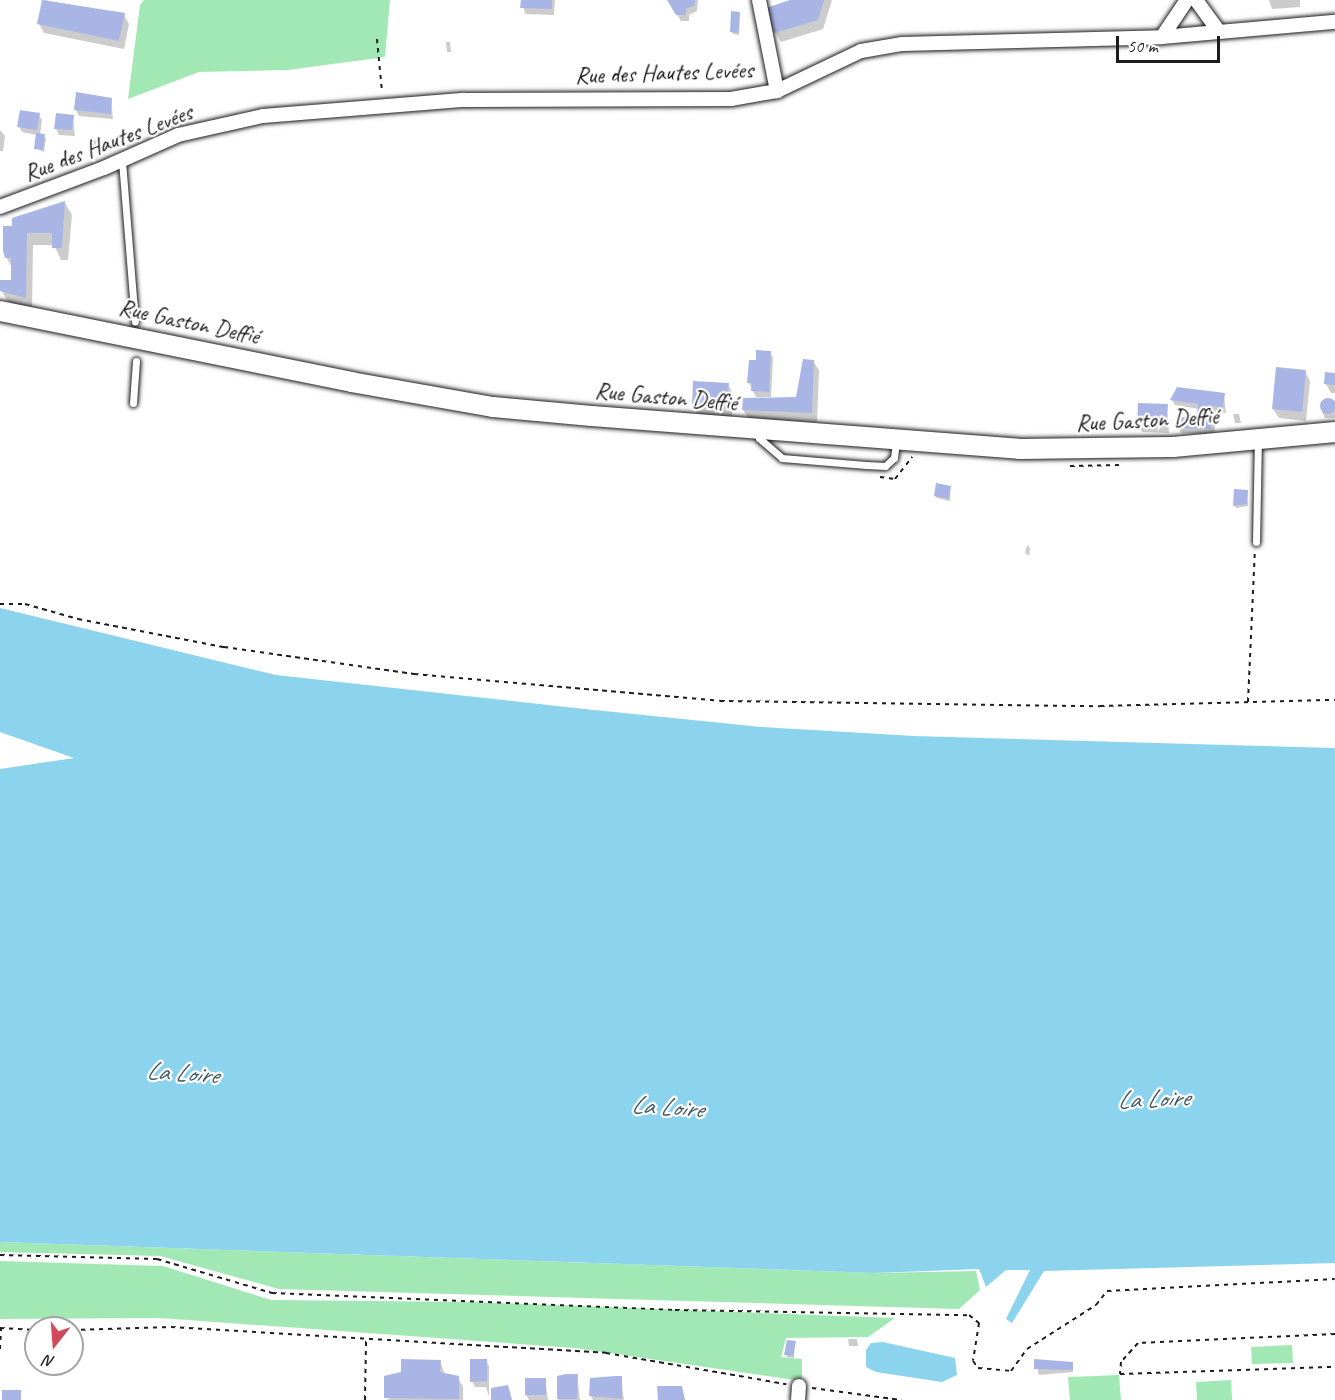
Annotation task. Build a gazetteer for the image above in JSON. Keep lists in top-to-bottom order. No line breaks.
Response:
{"streets":{"main road":["Rue Gaston Deffié"],"street":["Rue des Hautes Levées"]},"water":["La Loire"],"scale_bar":"50 m","north":"bottom"}
